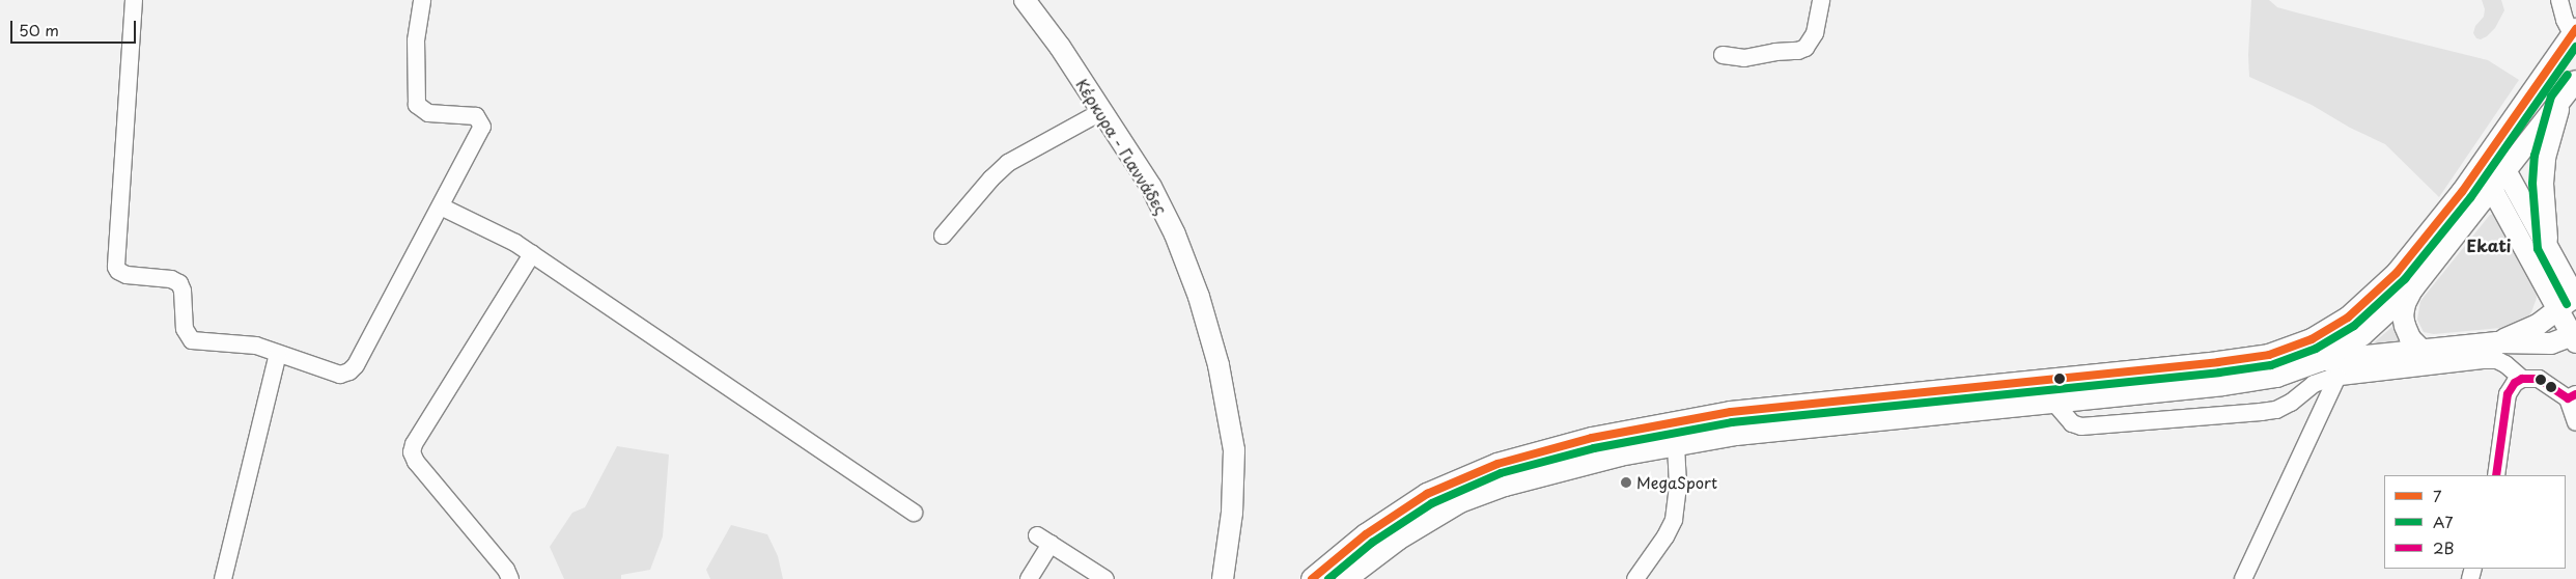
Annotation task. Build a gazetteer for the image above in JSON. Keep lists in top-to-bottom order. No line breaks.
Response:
{"streets":{"main road":["Κέρκυρα - Γιαννάδες"]},"districts":["Ekati"],"places":["MegaSport"],"lines":["transit line 7","transit line A7","transit line 2B"],"legend":["7","A7","2B"],"scale_bar":"50 m"}
